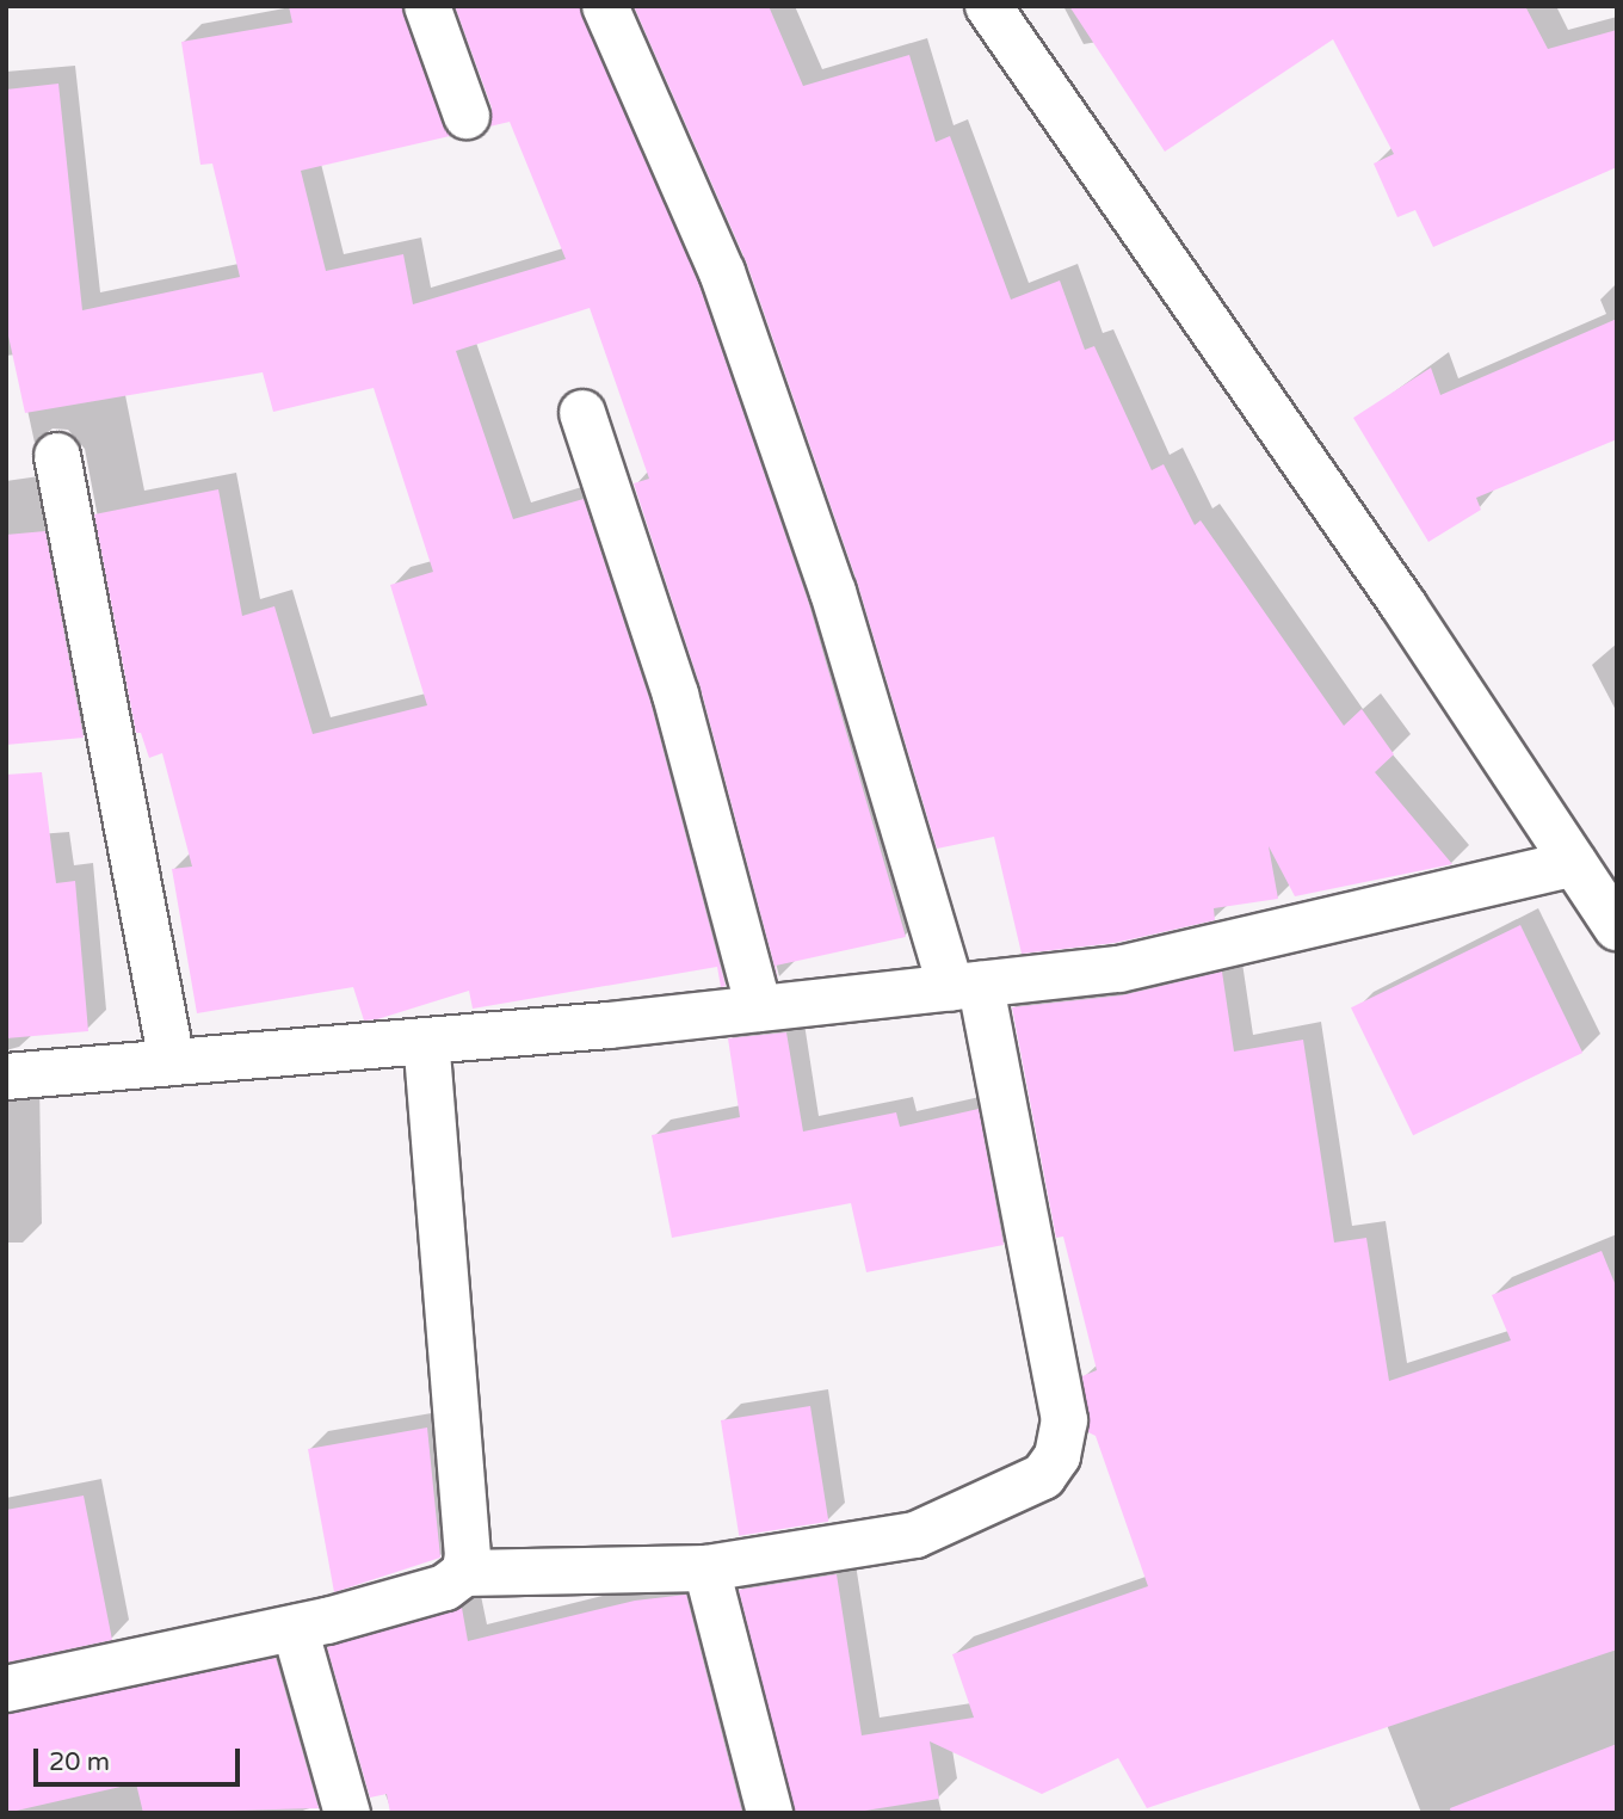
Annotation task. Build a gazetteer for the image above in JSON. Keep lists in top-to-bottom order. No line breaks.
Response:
{"scale_bar":"20 m"}
